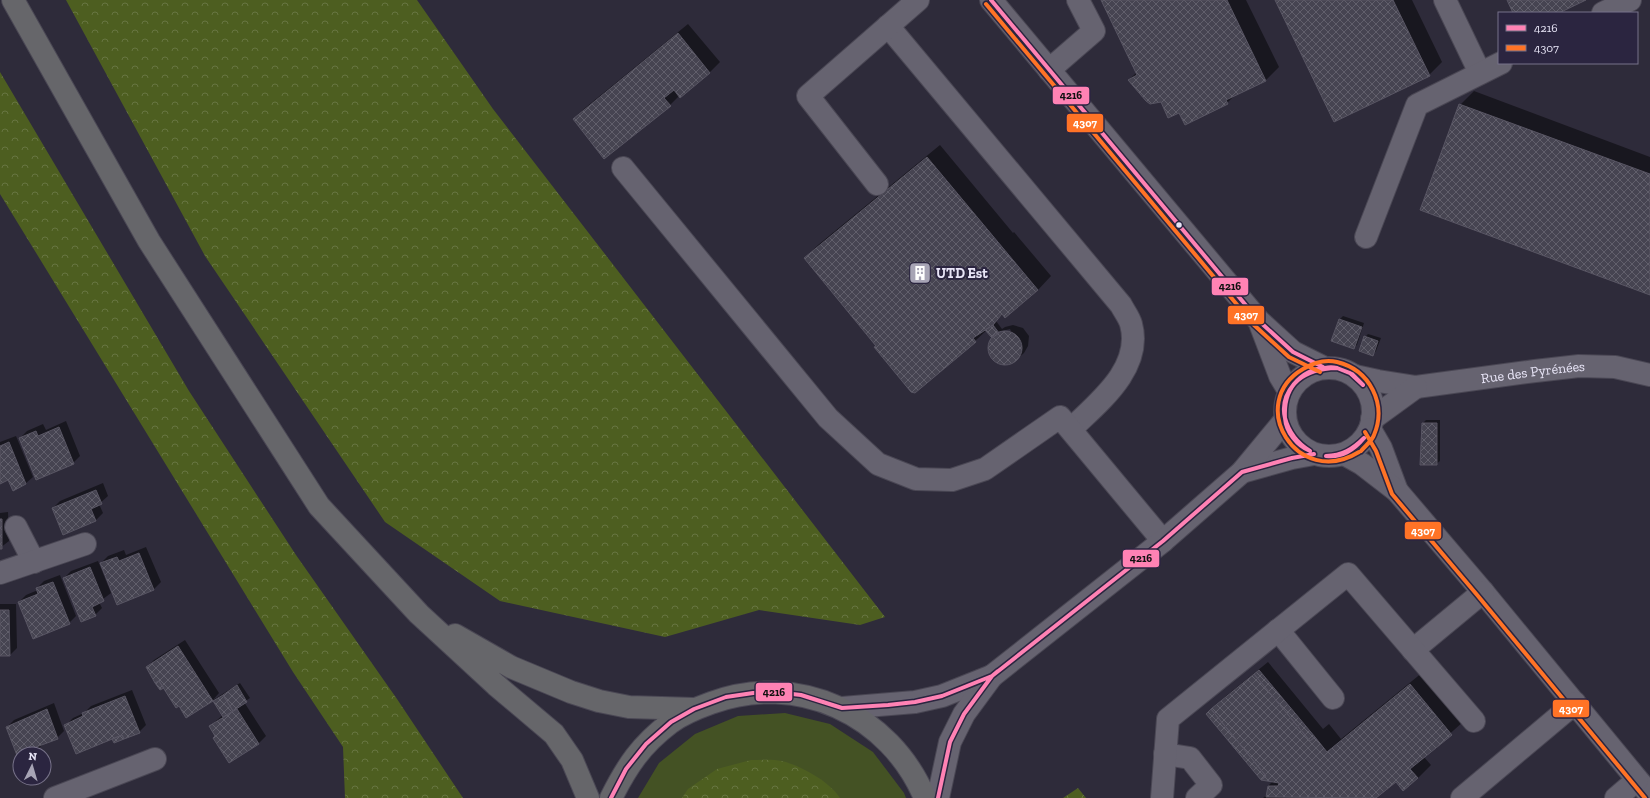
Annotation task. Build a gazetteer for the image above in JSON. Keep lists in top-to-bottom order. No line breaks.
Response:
{"streets":{"street":["Rue des Pyrénées"]},"places":{"building":["UTD Est"]},"lines":["transit line 4216","transit line 4307"],"legend":["4216","4307"],"north":"top"}
